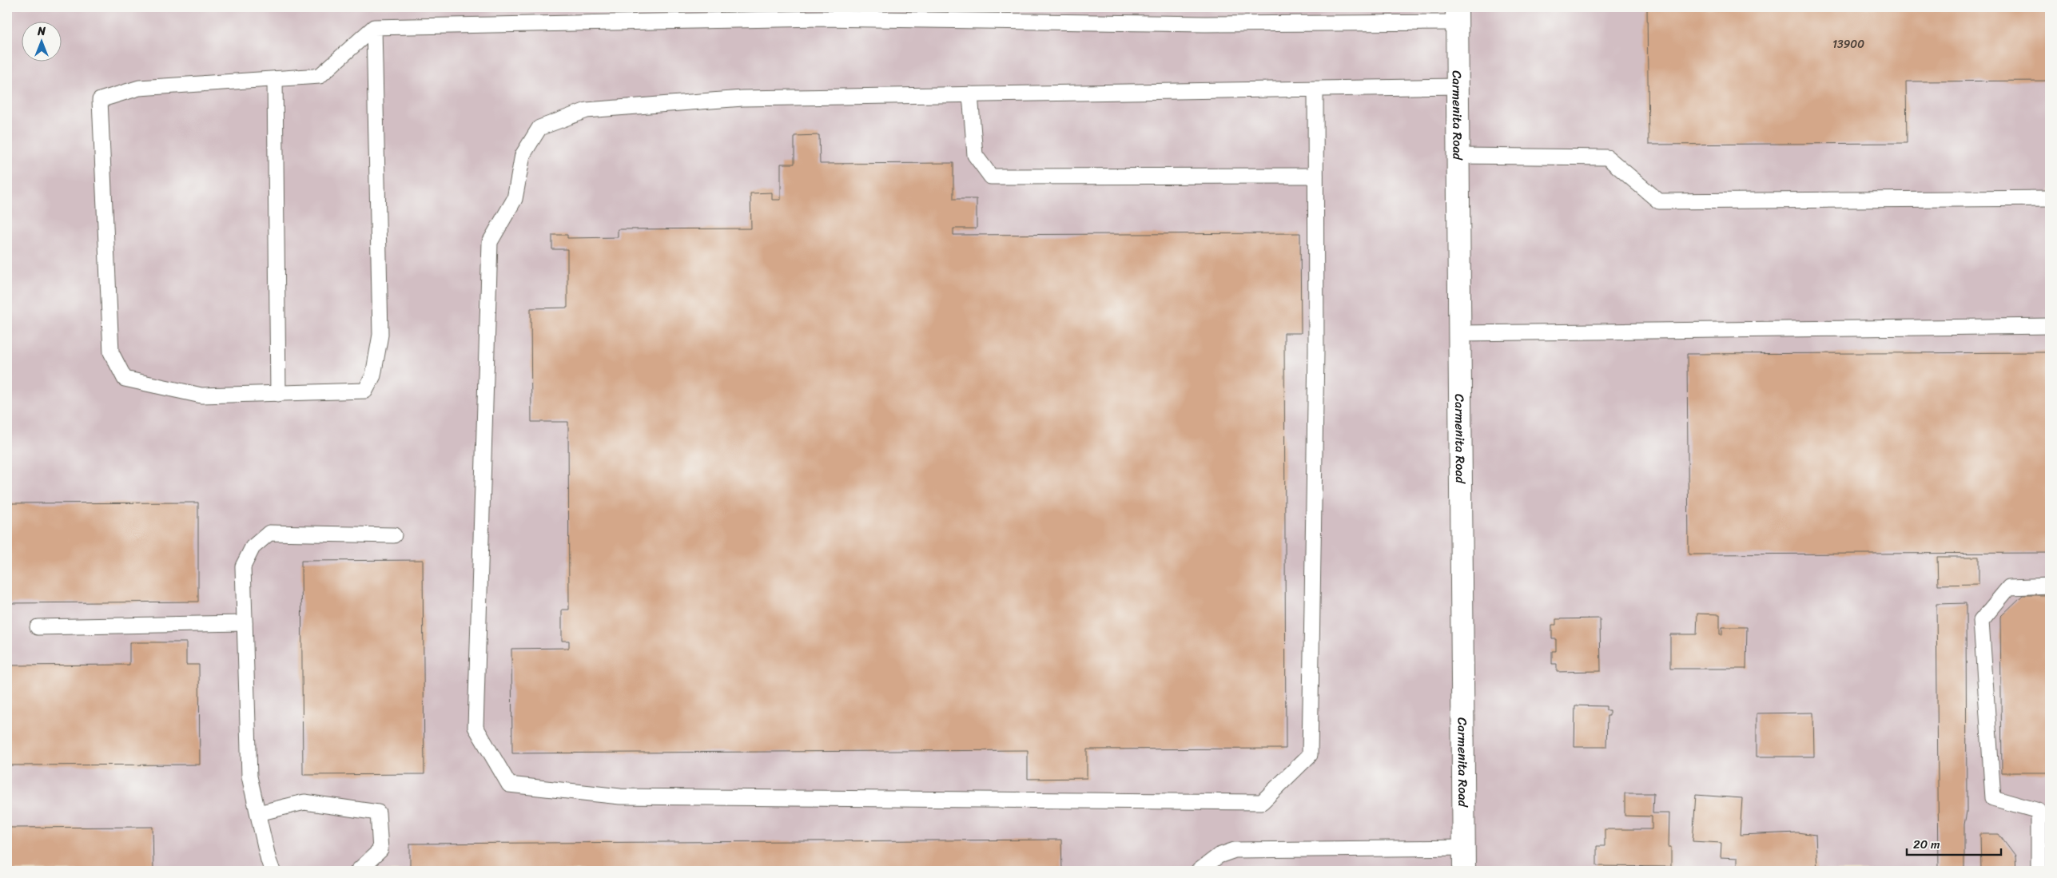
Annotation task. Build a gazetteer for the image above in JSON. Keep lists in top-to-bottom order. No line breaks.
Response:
{"streets":{"main road":["Carmenita Road"]},"house_numbers":["13900"],"scale_bar":"20 m","north":"top"}
